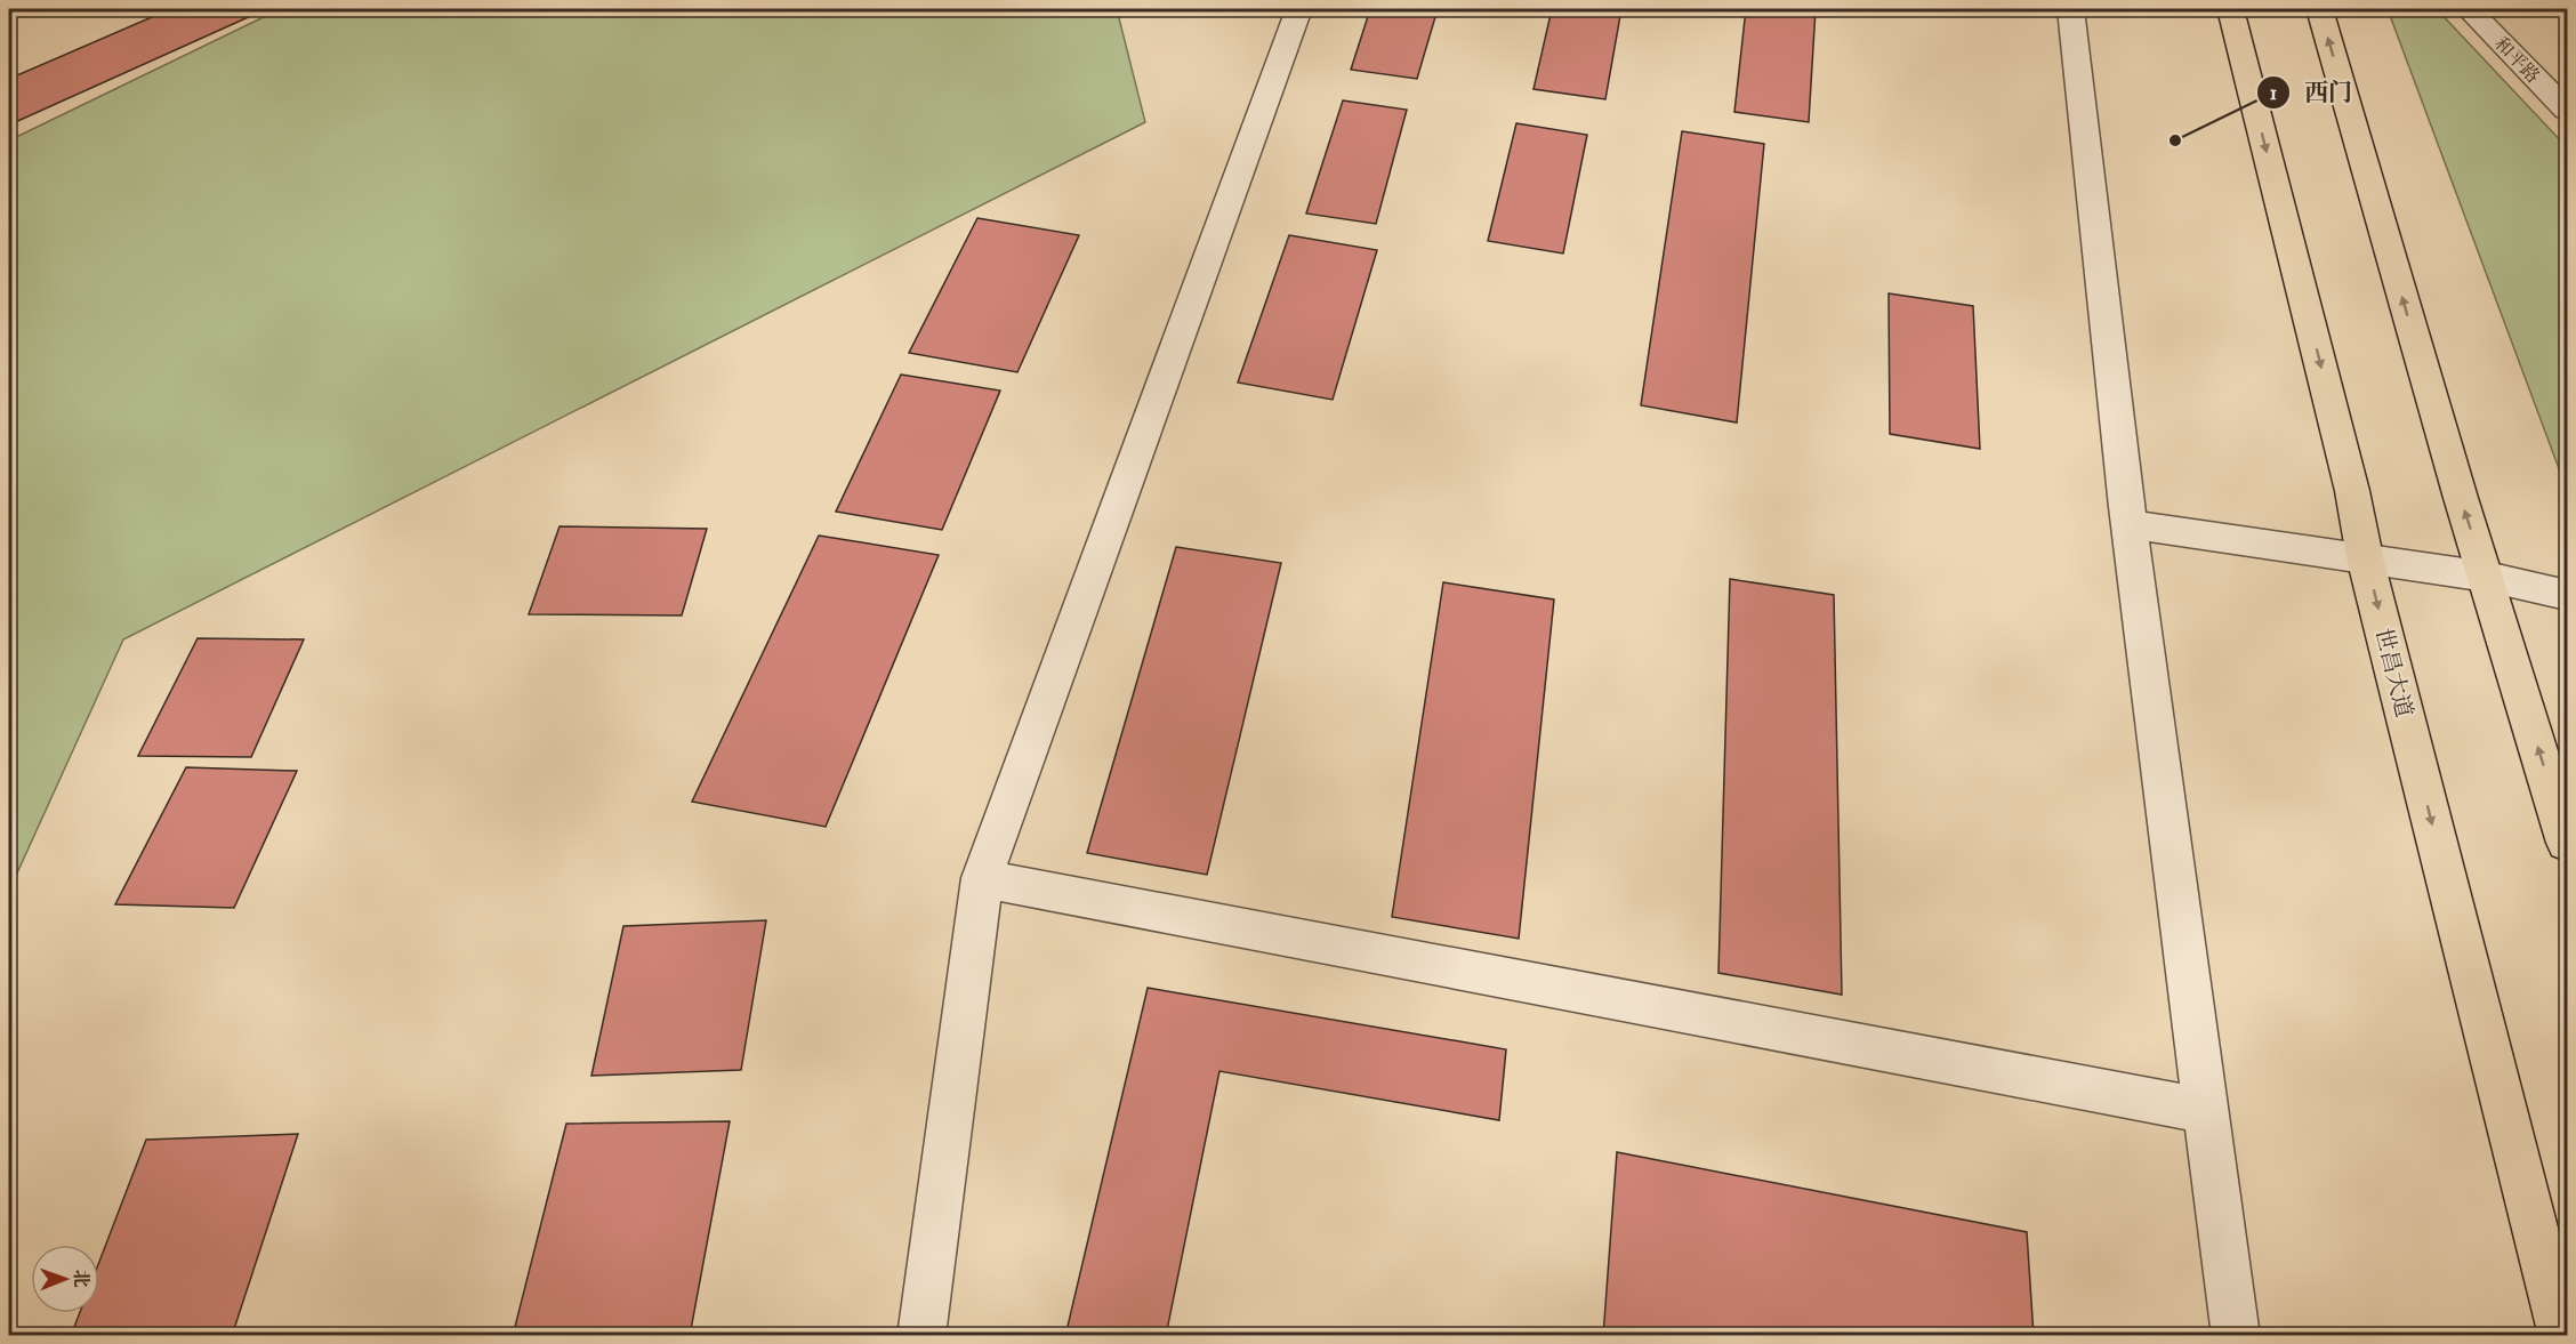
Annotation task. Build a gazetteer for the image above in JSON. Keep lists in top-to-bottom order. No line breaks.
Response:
{"streets":{"main road":["世昌大道"],"street":["和平路"]},"places":["西门"],"north":"right"}
